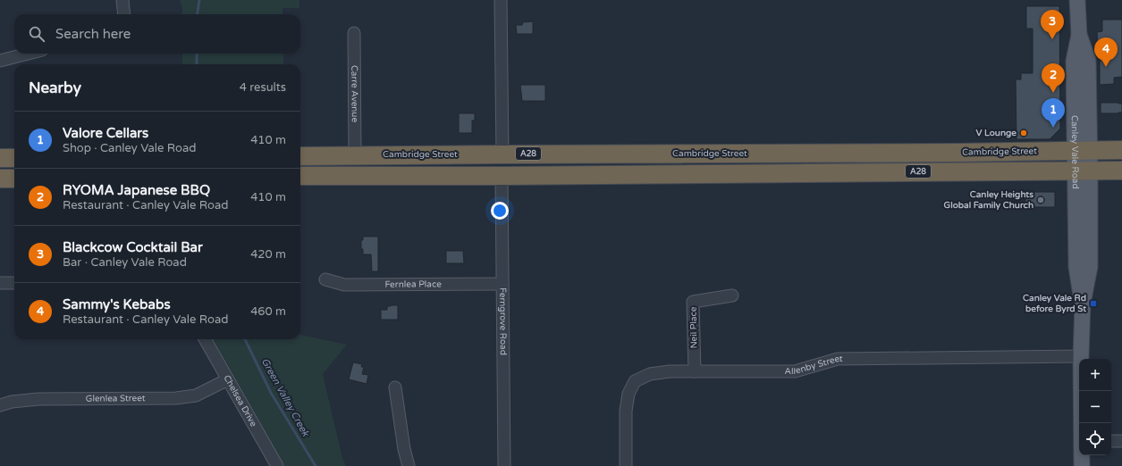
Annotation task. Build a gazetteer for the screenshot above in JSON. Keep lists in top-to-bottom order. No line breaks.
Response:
{"streets":{"highway":["Cambridge Street","A28"],"main road":["Canley Vale Road"],"street":["Carre Avenue","Fernlea Place","Ferngrove Road","Neil Place","Allenby Street","Glenlea Street","Chelsea Drive"]},"crossings":[["Carre Avenue","Cambridge Street"],["Cambridge Street","Canley Vale Road"],["Canley Vale Road","A28"],["Canley Vale Road","Allenby Street"],["A28","Ferngrove Road"],["Fernlea Place","Ferngrove Road"],["Neil Place","Allenby Street"],["Glenlea Street","Chelsea Drive"]],"water":["Green Valley Creek"],"places":{"other":["V Lounge","Canley Heights Global Family Church"],"transit":["Canley Vale Rd before Byrd St"]},"page":{"pins":["3","4","2","1"],"search":"Search here","heading":["Nearby","4 results"],"list":[{"mark":"1","name":"Valore Cellars","note":"Shop · Canley Vale Road","value":"410 m"},{"mark":"2","name":"RYOMA Japanese BBQ","note":"Restaurant · Canley Vale Road","value":"410 m"},{"mark":"3","name":"Blackcow Cocktail Bar","note":"Bar · Canley Vale Road","value":"420 m"},{"mark":"4","name":"Sammy's Kebabs","note":"Restaurant · Canley Vale Road","value":"460 m"}],"map_buttons":["+","−"]}}
